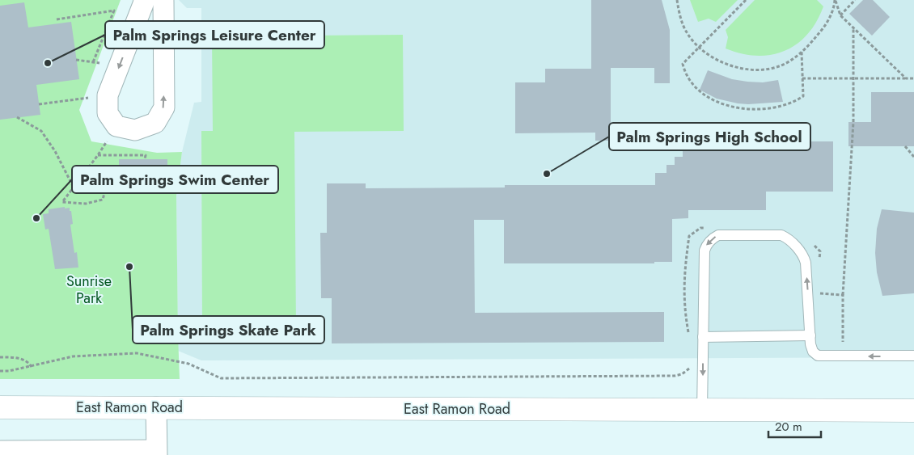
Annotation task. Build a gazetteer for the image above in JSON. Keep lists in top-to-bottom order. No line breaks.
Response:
{"streets":{"main road":["East Ramon Road"]},"parks":["Sunrise Park"],"places":["Palm Springs Leisure Center","Palm Springs High School","Palm Springs Swim Center","Palm Springs Skate Park"],"scale_bar":"20 m"}
